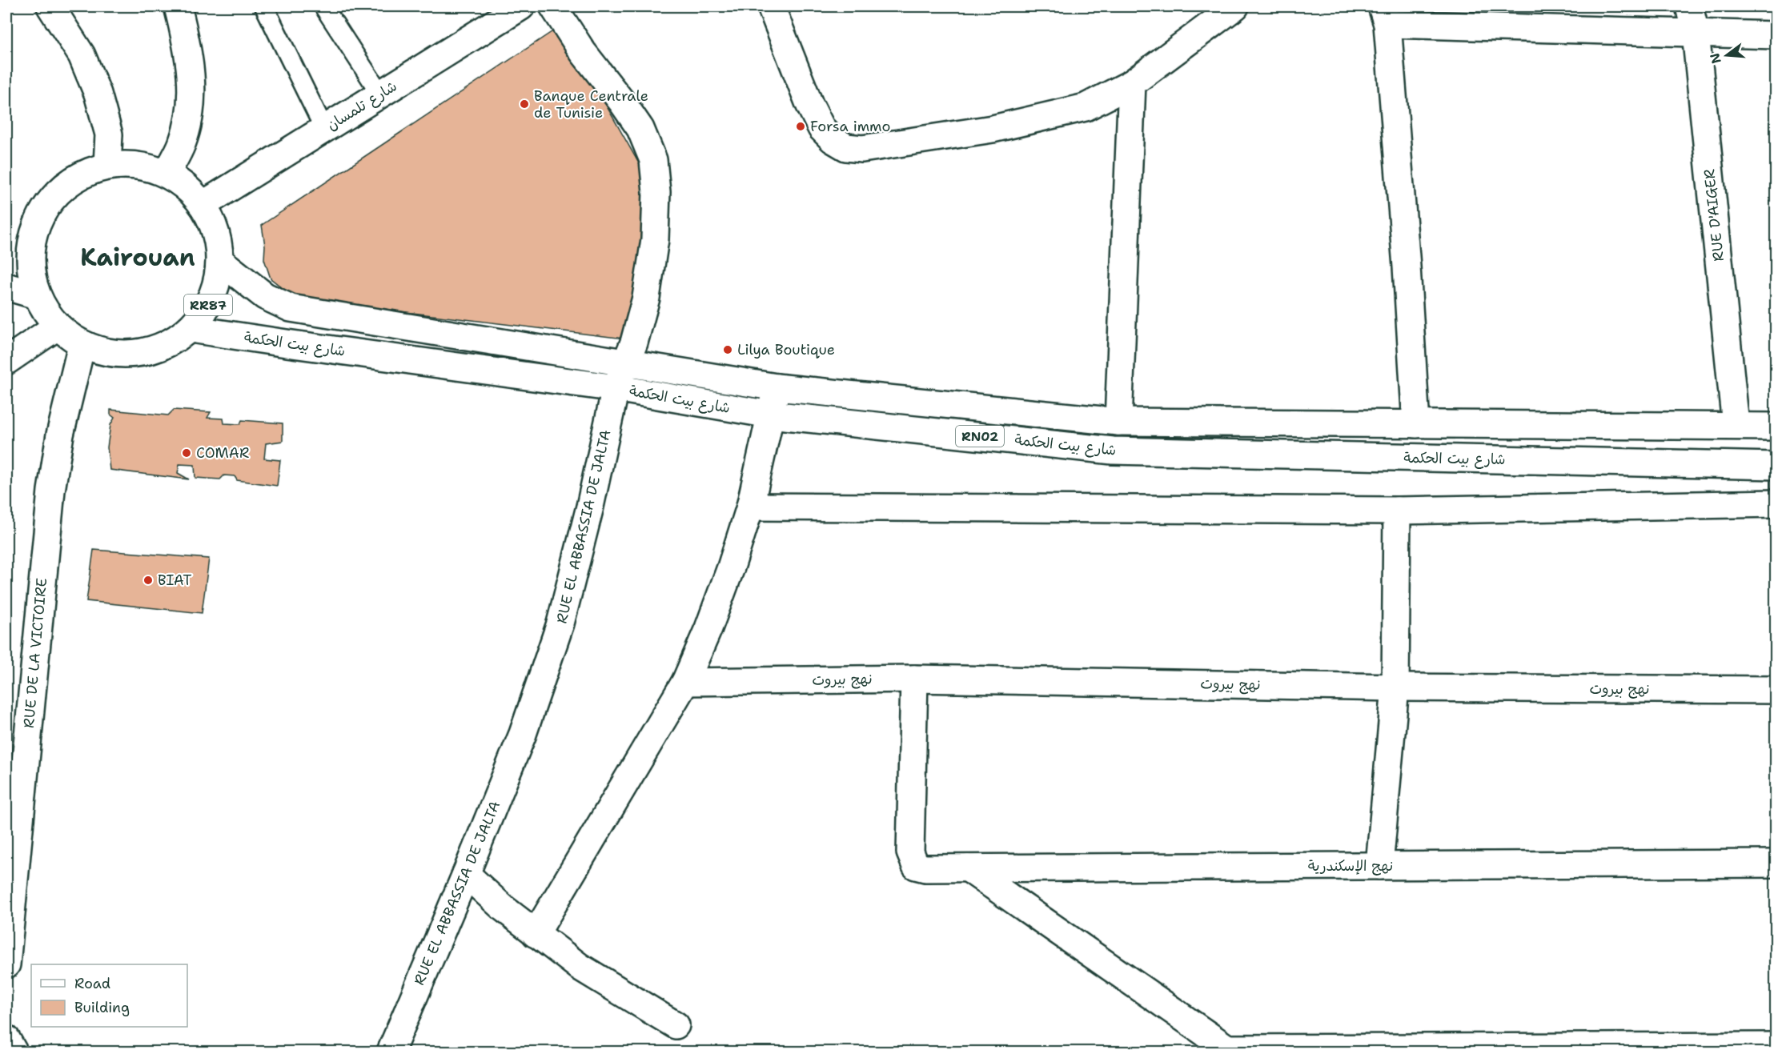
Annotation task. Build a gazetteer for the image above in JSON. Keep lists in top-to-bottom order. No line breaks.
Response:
{"streets":{"street":["شارع تلمسان","RUE D'AIGER","RR87","شارع بيت الحكمة","RN02","RUE EL ABBASSIA DE JALTA","RUE DE LA VICTOIRE","نهج بيروت","نهج الإسكندرية"]},"crossings":[["شارع تلمسان","RR87"],["RUE D'AIGER","شارع بيت الحكمة"],["RR87","شارع بيت الحكمة"],["RR87","RUE DE LA VICTOIRE"],["شارع بيت الحكمة","RUE EL ABBASSIA DE JALTA"],["نهج بيروت","نهج الإسكندرية"]],"districts":["Kairouan"],"places":["Banque Centrale de Tunisie","Forsa immo","Lilya Boutique","COMAR","BIAT"],"legend":["Road","Building"],"north":"left"}
